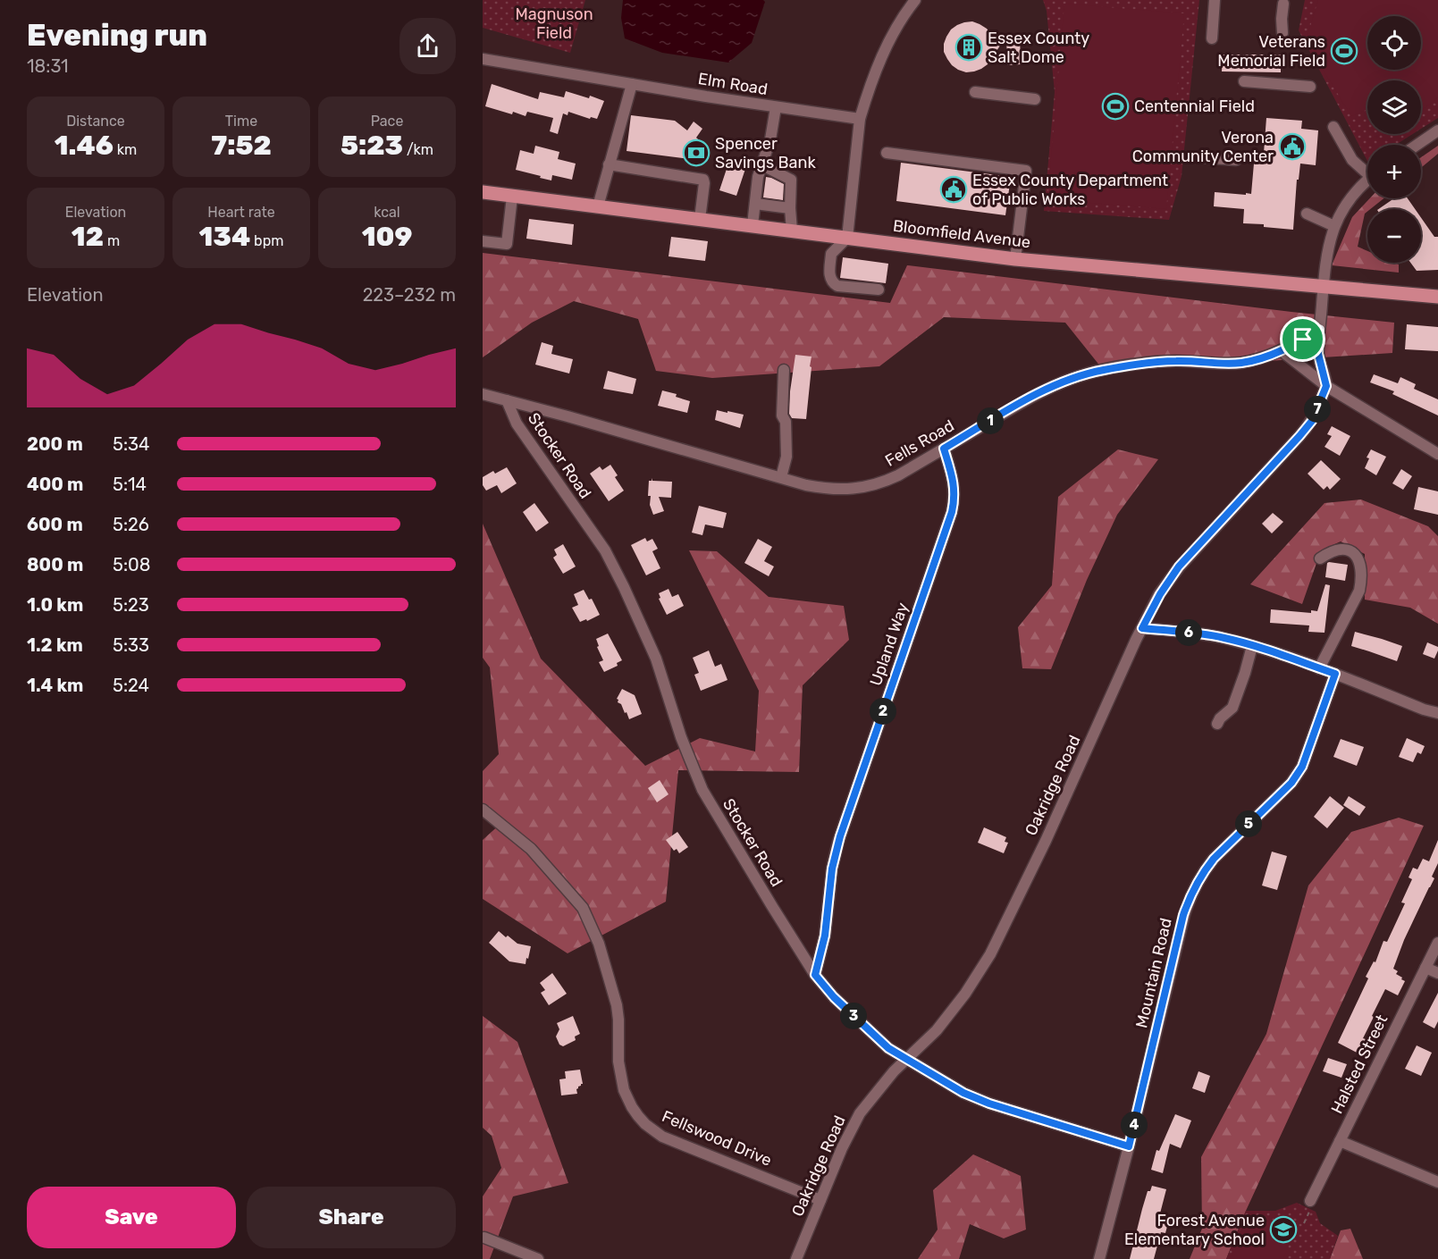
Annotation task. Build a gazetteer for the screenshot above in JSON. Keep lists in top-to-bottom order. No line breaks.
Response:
{"streets":{"main road":["Bloomfield Avenue"],"street":["Elm Road","Fells Road","Stocker Road","Upland Way","Oakridge Road","Mountain Road","Halsted Street","Fellswood Drive"]},"crossings":[["Fells Road","Stocker Road"],["Fells Road","Upland Way"],["Stocker Road","Upland Way"],["Stocker Road","Oakridge Road"],["Stocker Road","Mountain Road"],["Oakridge Road","Fellswood Drive"]],"parks":["Magnuson Field"],"places":{"building":["Essex County Salt Dome"],"sports":["Veterans Memorial Field","Centennial Field"],"public building":["Verona Community Center","Essex County Department of Public Works"],"bank":["Spencer Savings Bank"],"school or university":["Forest Avenue Elementary School"]},"page":{"heading":["Evening run","18:31"],"map_buttons":["+","−"],"stats":[["Distance","1.46 km"],["Time","7:52"],["Pace","5:23 /km"],["Elevation","12 m"],["Heart rate","134 bpm"],["kcal","109"]],"chart":["Elevation","223–232 m"],"pins":["7","1","6","2","5","3","4"],"list":[{"name":"200 m","note":"5:34"},{"name":"400 m","note":"5:14"},{"name":"600 m","note":"5:26"},{"name":"800 m","note":"5:08"},{"name":"1.0 km","note":"5:23"},{"name":"1.2 km","note":"5:33"},{"name":"1.4 km","note":"5:24"}],"buttons":["Save","Share"]}}
